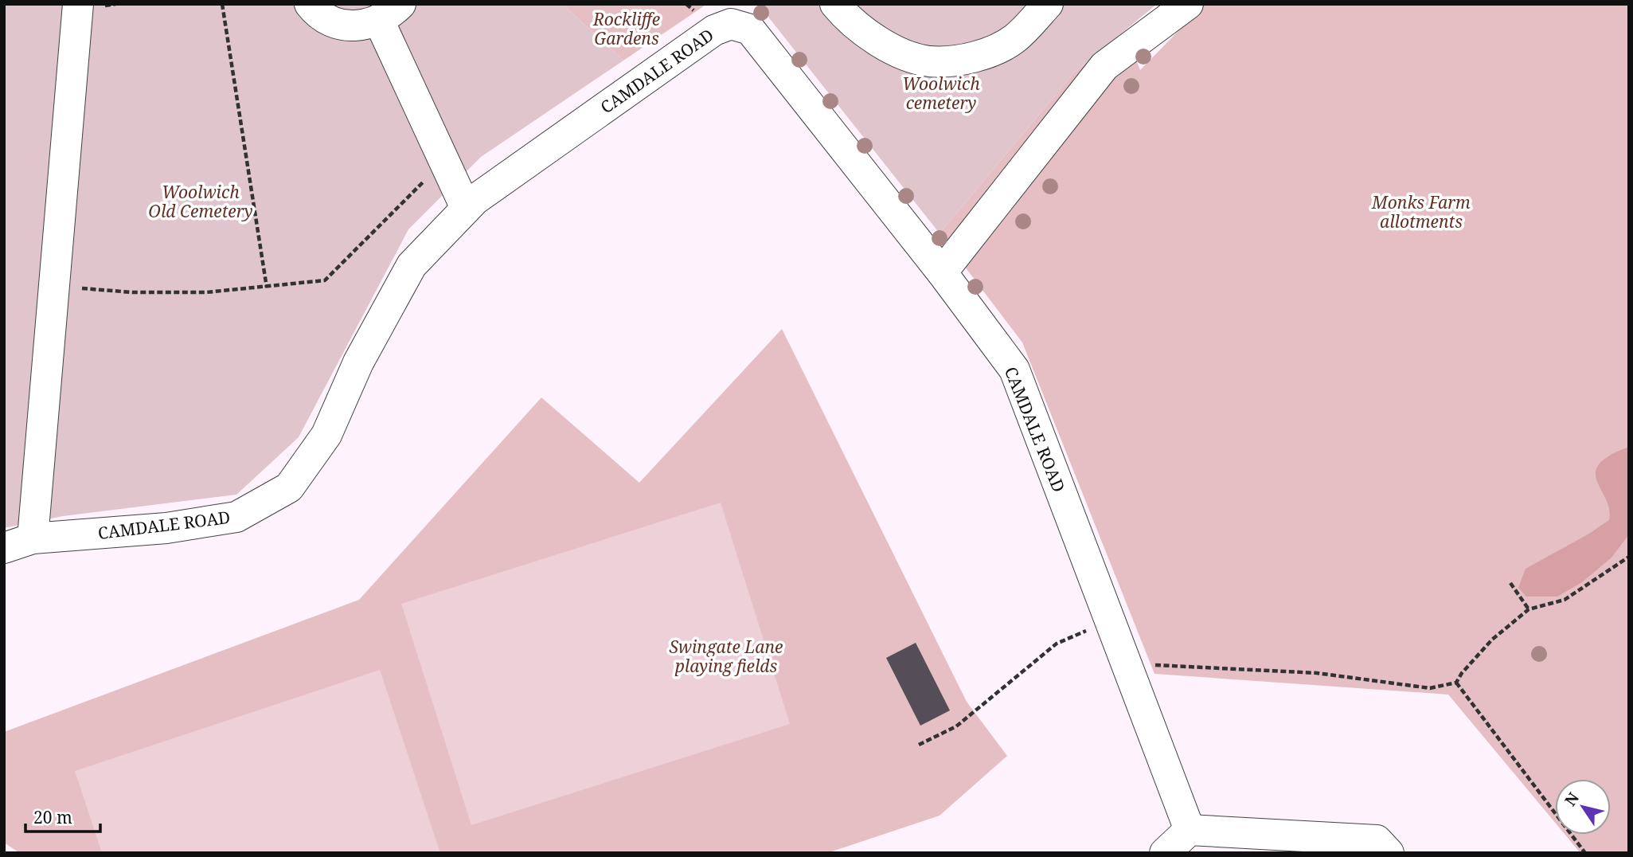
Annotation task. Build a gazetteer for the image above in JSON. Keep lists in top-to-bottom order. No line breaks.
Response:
{"streets":{"street":["CAMDALE ROAD"]},"parks":["Rockliffe Gardens","Woolwich cemetery","Woolwich Old Cemetery","Monks Farm allotments","Swingate Lane playing fields"],"scale_bar":"20 m","north":"top left"}
